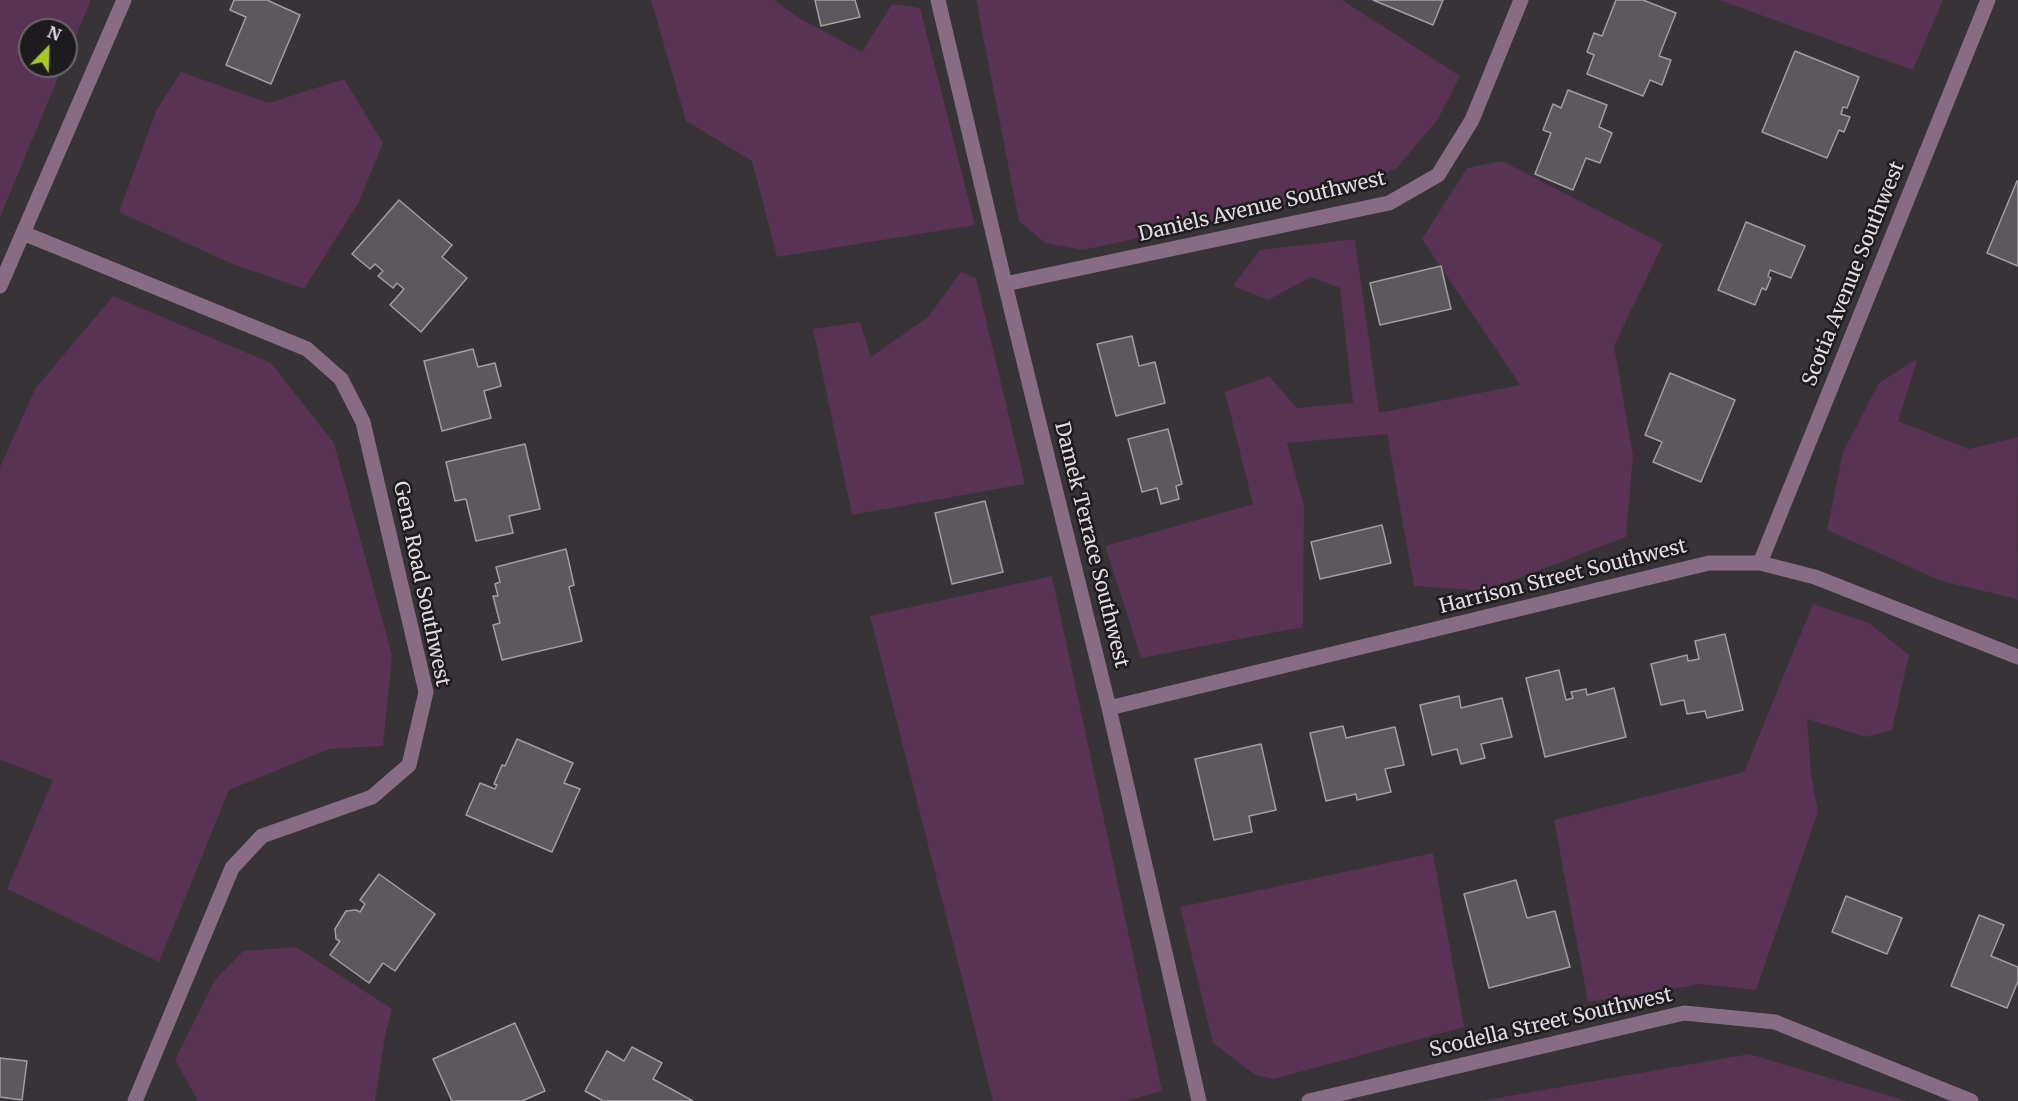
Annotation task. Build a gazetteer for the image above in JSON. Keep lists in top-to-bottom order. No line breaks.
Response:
{"streets":{"street":["Daniels Avenue Southwest","Scotia Avenue Southwest","Damek Terrace Southwest","Harrison Street Southwest","Gena Road Southwest","Scodella Street Southwest"]},"crossings":[["Daniels Avenue Southwest","Damek Terrace Southwest"],["Scotia Avenue Southwest","Harrison Street Southwest"],["Damek Terrace Southwest","Harrison Street Southwest"]],"north":"top right"}
